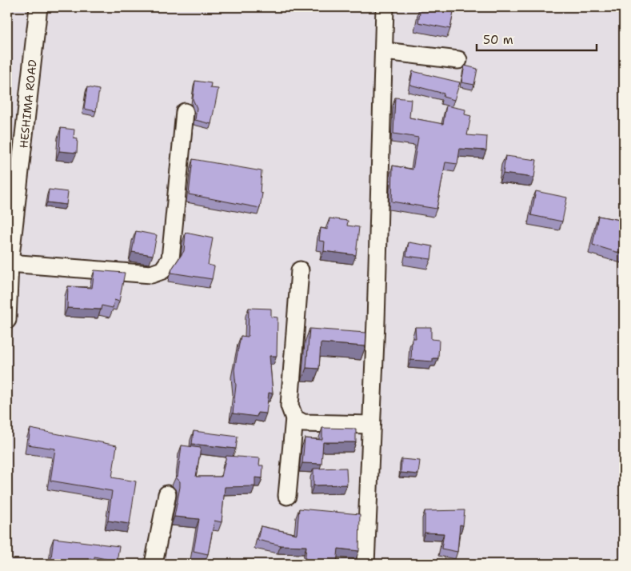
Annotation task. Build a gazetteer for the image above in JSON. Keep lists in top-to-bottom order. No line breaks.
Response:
{"streets":{"street":["HESHIMA ROAD"]},"scale_bar":"50 m"}
